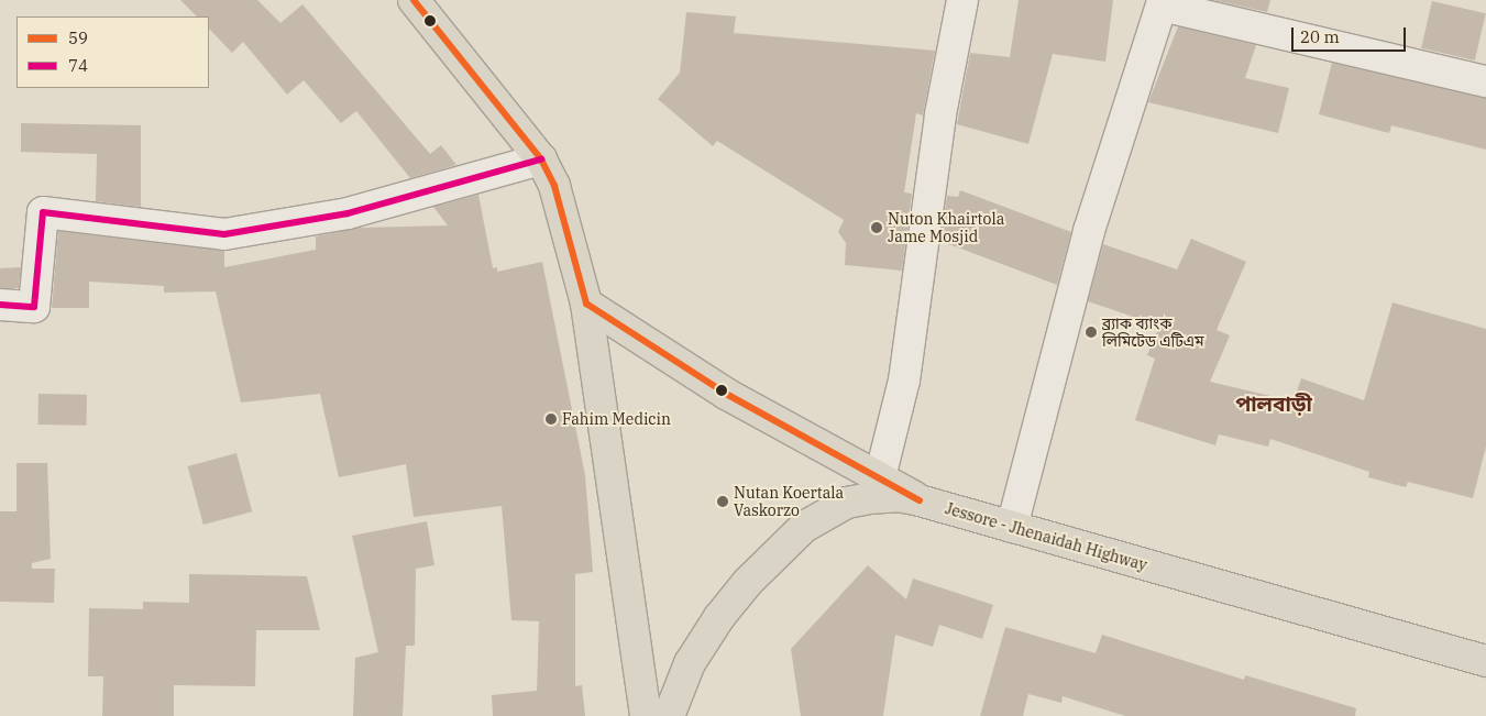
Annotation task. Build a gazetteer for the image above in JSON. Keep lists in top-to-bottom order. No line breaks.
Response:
{"streets":{"highway":["Jessore - Jhenaidah Highway"]},"districts":["পালবাড়ী"],"places":["Nuton Khairtola Jame Mosjid","ব্র্যাক ব্যাংক লিমিটেড এটিএম","Fahim Medicin","Nutan Koertala Vaskorzo"],"lines":["transit line 59","transit line 74"],"legend":["59","74"],"scale_bar":"20 m"}
